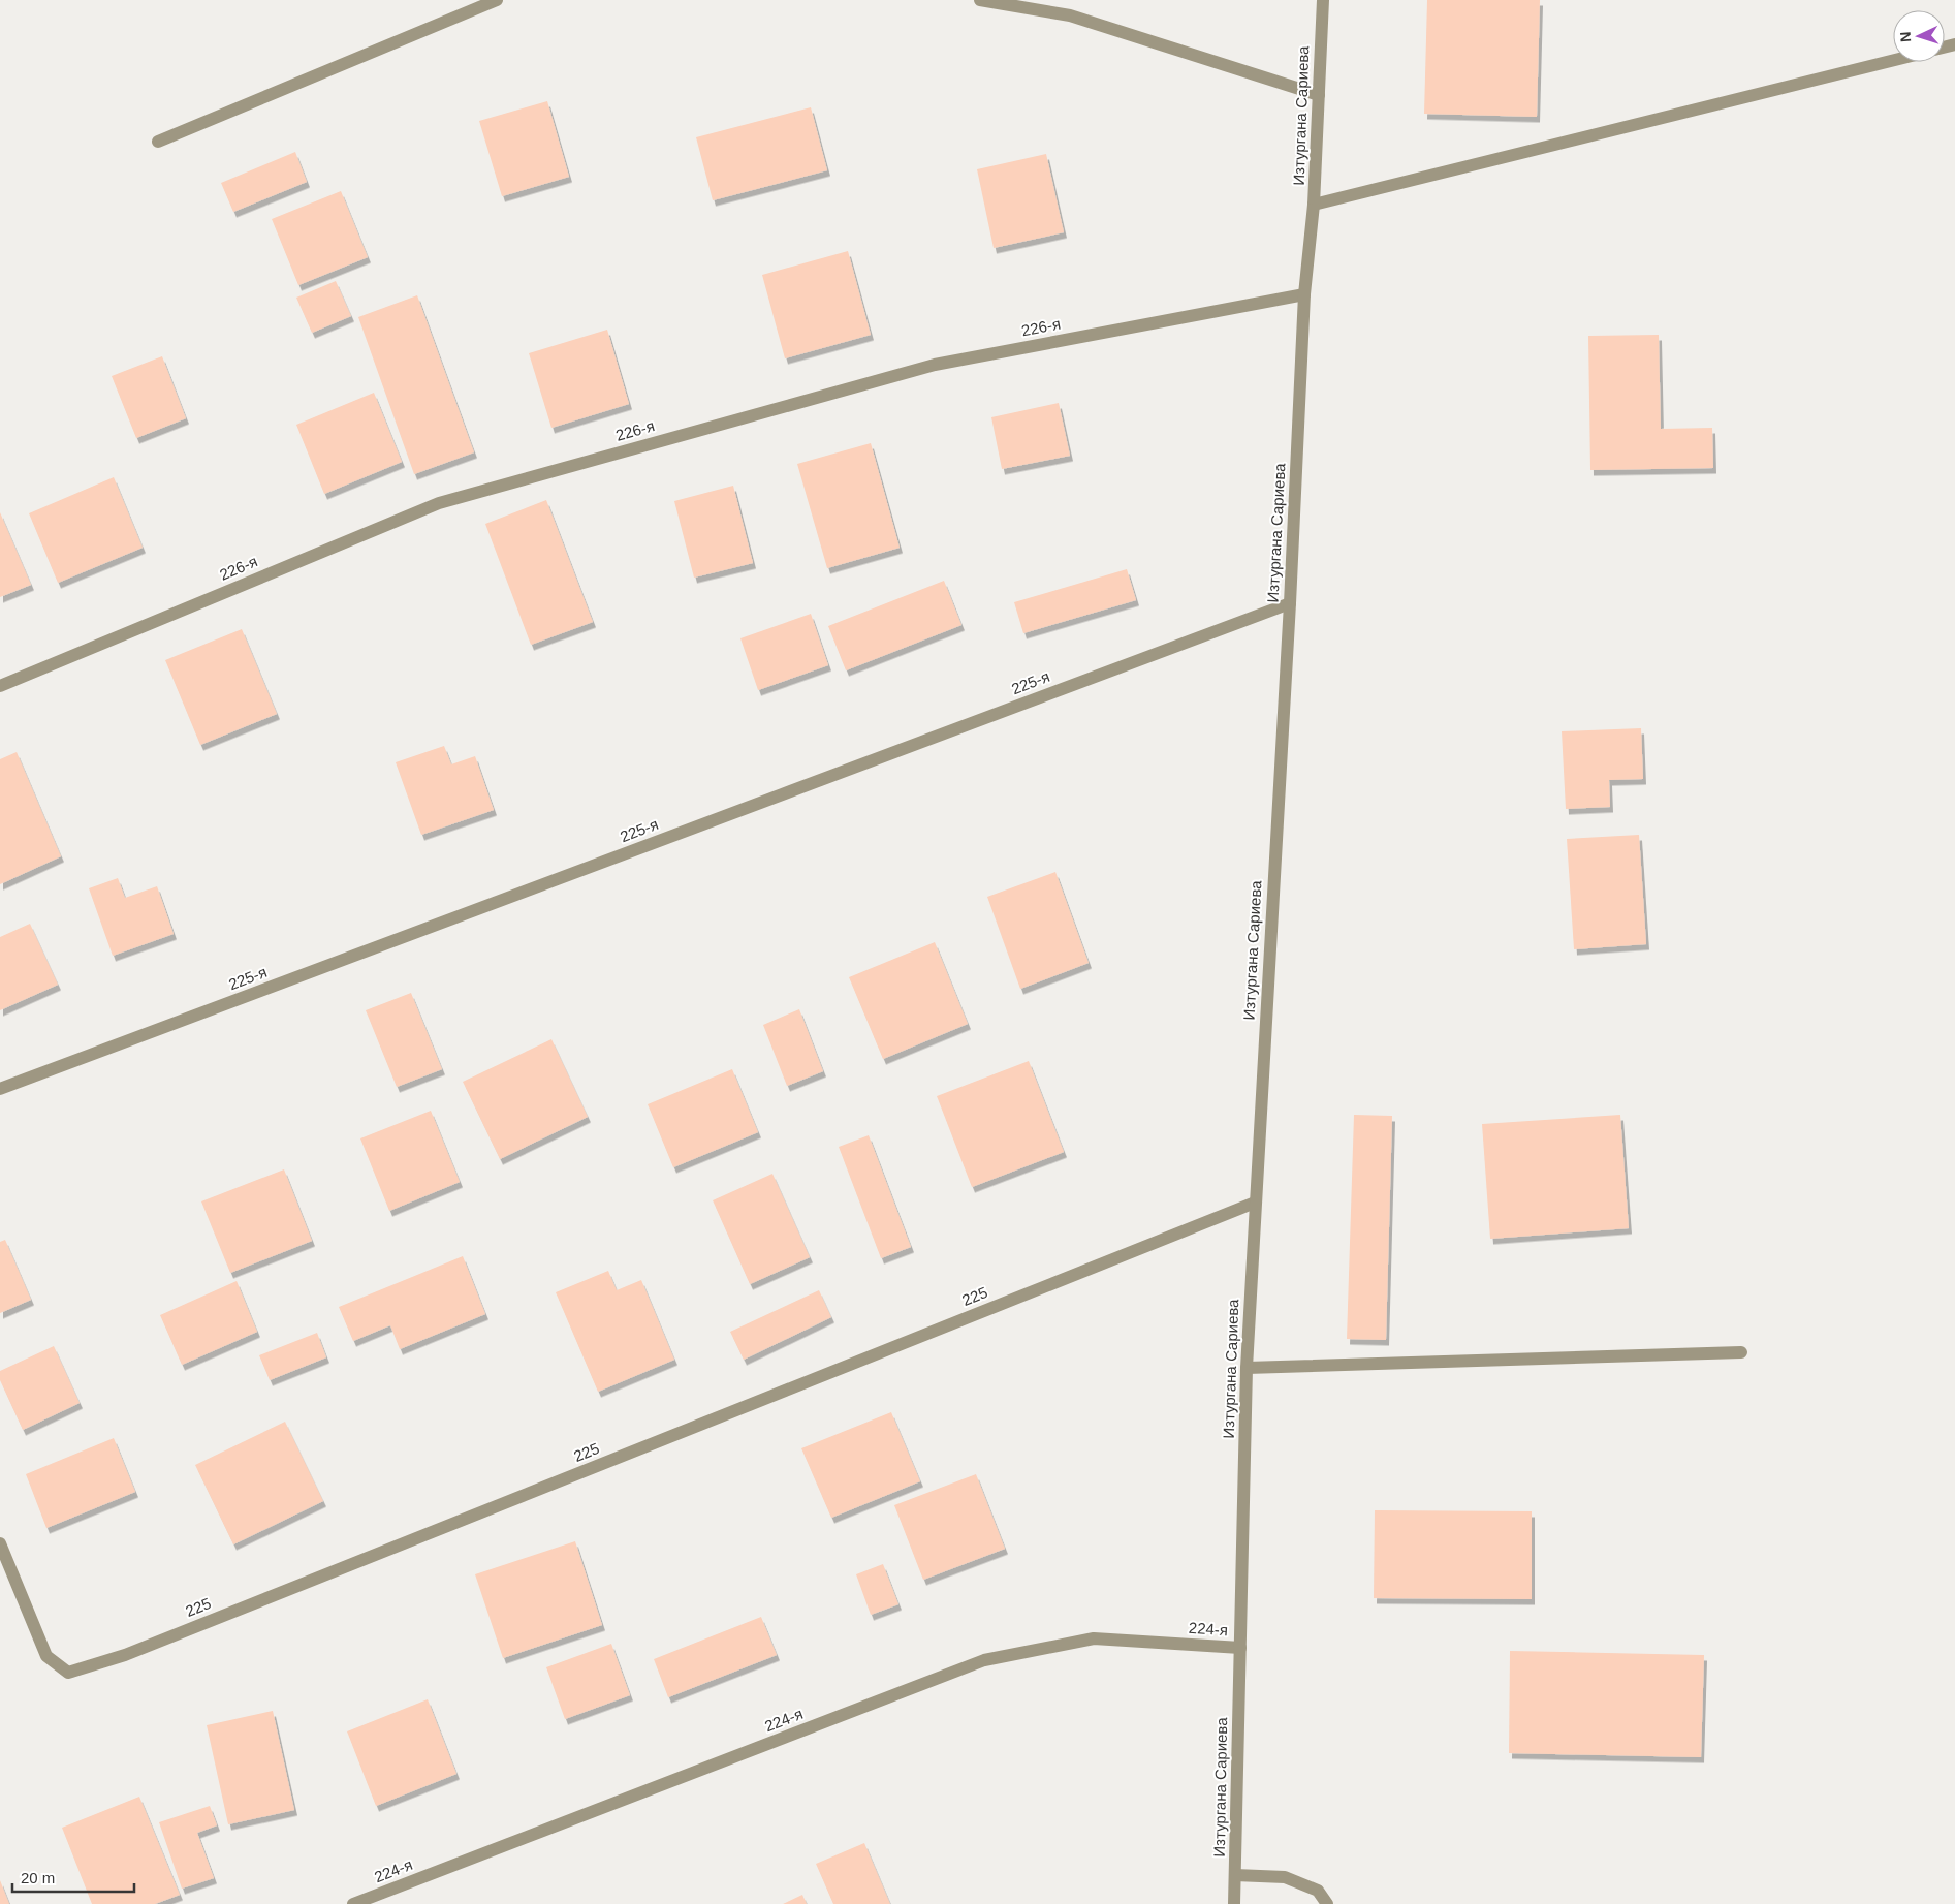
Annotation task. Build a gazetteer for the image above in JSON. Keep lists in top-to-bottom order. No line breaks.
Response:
{"streets":{"street":["Изтургана Сариева","226-я","225-я","225","224-я"]},"crossings":[["Изтургана Сариева","226-я"],["Изтургана Сариева","225-я"],["Изтургана Сариева","225"],["Изтургана Сариева","224-я"]],"scale_bar":"20 m","north":"left"}
